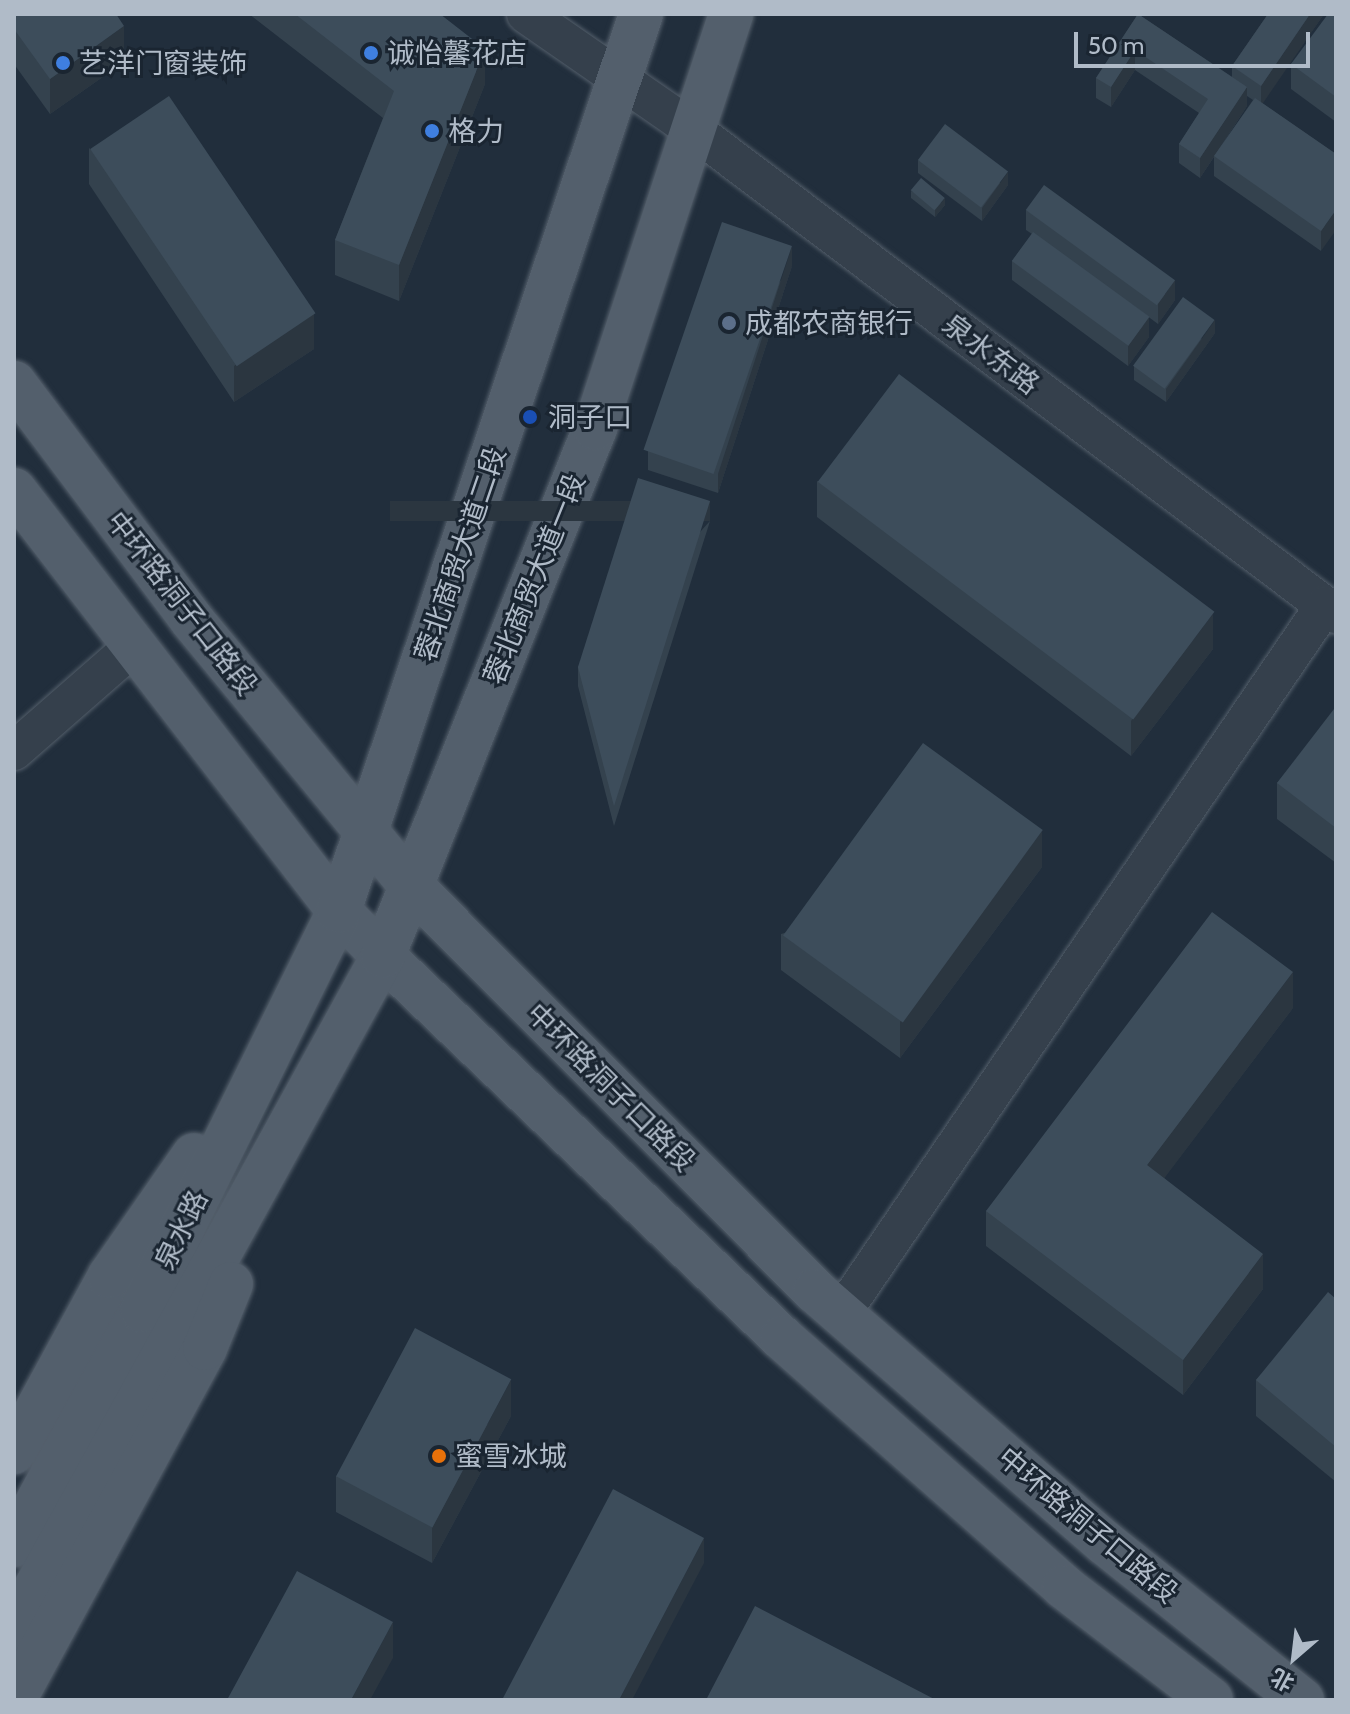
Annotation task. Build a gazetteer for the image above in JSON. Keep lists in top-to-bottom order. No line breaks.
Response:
{"streets":{"main road":["蓉北商贸大道二段","蓉北商贸大道一段","中环路洞子口路段","泉水路"],"street":["泉水东路"]},"crossings":[["泉水东路","蓉北商贸大道二段"],["泉水东路","蓉北商贸大道一段"],["蓉北商贸大道二段","中环路洞子口路段"],["蓉北商贸大道二段","泉水路"],["蓉北商贸大道一段","中环路洞子口路段"]],"places":["诚怡馨花店","艺洋门窗装饰","格力","成都农商银行","洞子口","蜜雪冰城"],"scale_bar":"50 m","north":"bottom left"}
